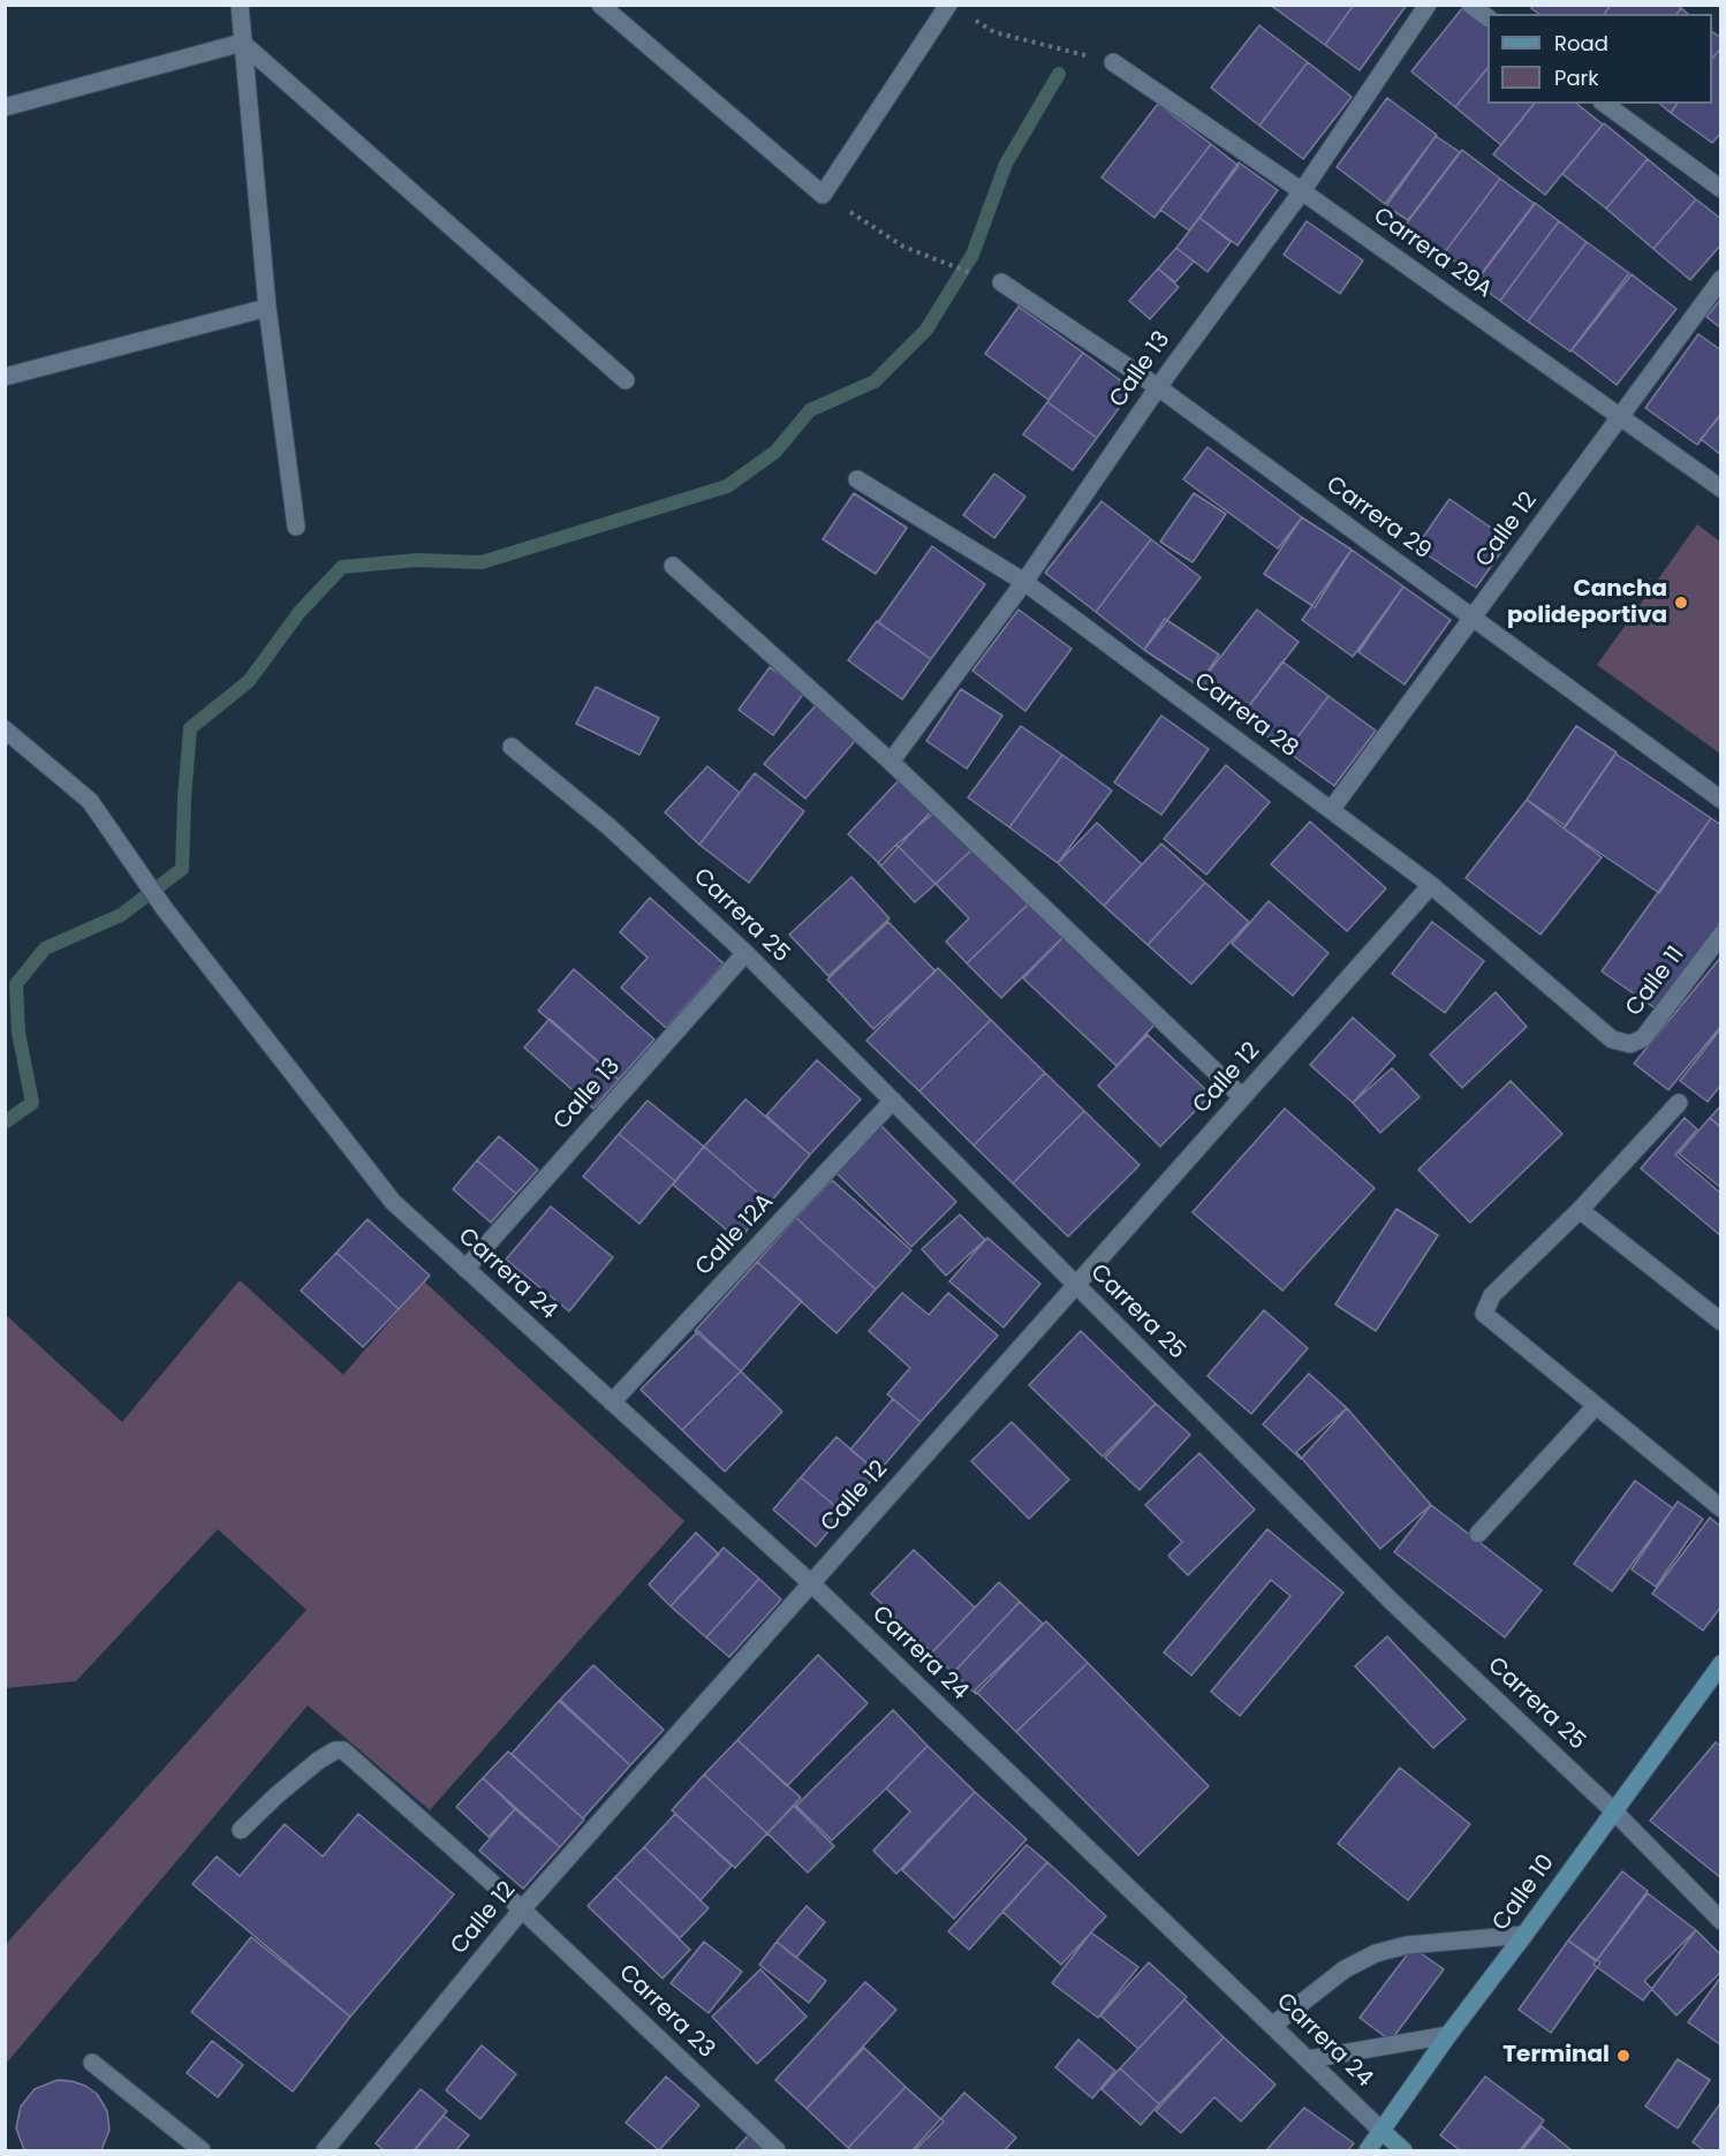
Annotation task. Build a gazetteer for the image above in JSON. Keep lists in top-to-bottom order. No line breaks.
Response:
{"streets":{"main road":["Carrera 24","Calle 10"],"street":["Carrera 29A","Calle 13","Carrera 29","Calle 12","Carrera 28","Carrera 25","Calle 11","Calle 12A","Carrera 23"]},"crossings":[["Carrera 29A","Calle 13"],["Carrera 29A","Calle 12"],["Calle 13","Carrera 29"],["Calle 13","Carrera 28"],["Calle 13","Carrera 25"],["Calle 13","Carrera 24"],["Carrera 29","Calle 12"],["Calle 12","Carrera 28"],["Calle 12","Carrera 25"],["Calle 12","Carrera 24"],["Calle 12","Carrera 23"],["Carrera 28","Calle 11"],["Carrera 25","Calle 12A"],["Carrera 25","Calle 10"],["Calle 12A","Carrera 24"],["Carrera 24","Calle 10"]],"places":["Cancha polideportiva","Terminal"],"legend":["Road","Park"]}
